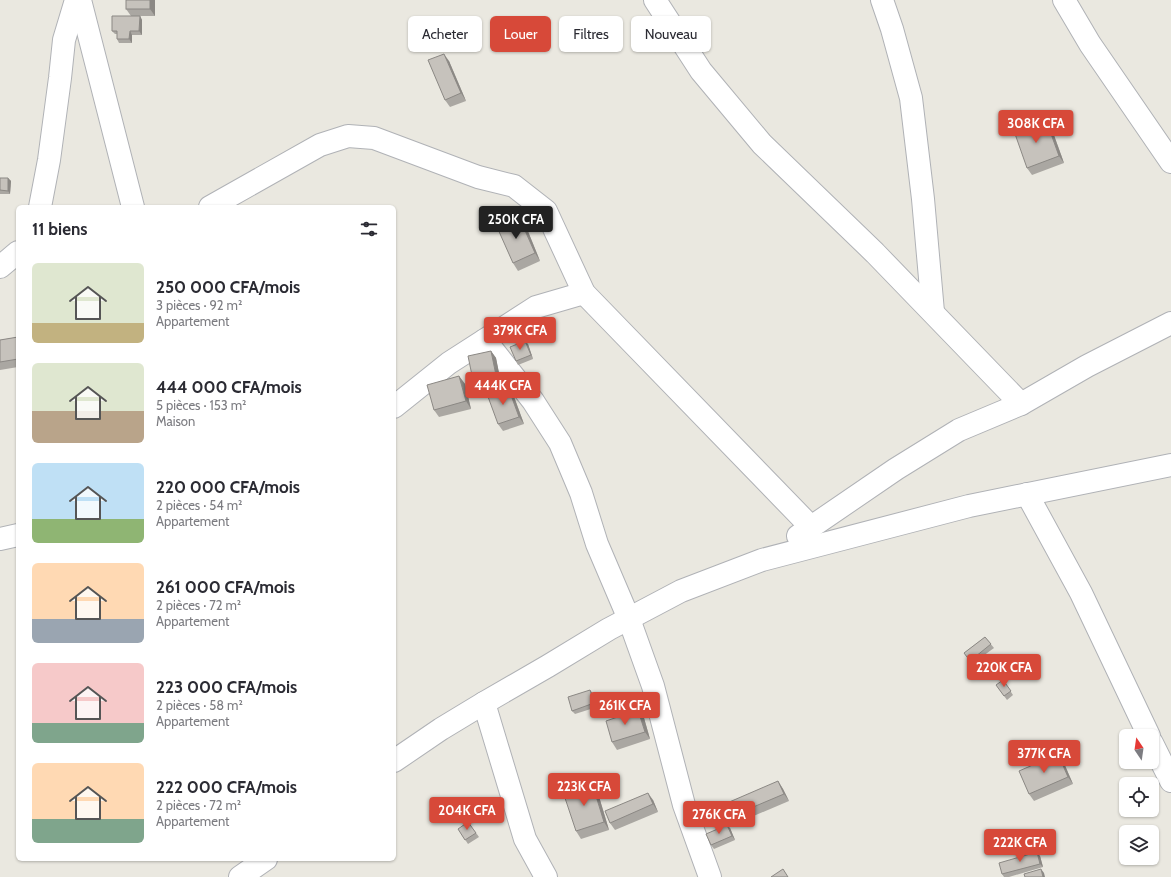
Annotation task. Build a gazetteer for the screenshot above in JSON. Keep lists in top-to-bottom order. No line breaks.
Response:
{"north":"top","page":{"chip":["Acheter","Louer","Filtres","Nouveau"],"price":["308K CFA","250K CFA","379K CFA","444K CFA","220K CFA","261K CFA","377K CFA","223K CFA","204K CFA","276K CFA","222K CFA"],"heading":"11 biens","list":[{"name":"250 000 CFA/mois","note":"3 pièces · 92 m² · Appartement"},{"name":"444 000 CFA/mois","note":"5 pièces · 153 m² · Maison"},{"name":"220 000 CFA/mois","note":"2 pièces · 54 m² · Appartement"},{"name":"261 000 CFA/mois","note":"2 pièces · 72 m² · Appartement"},{"name":"223 000 CFA/mois","note":"2 pièces · 58 m² · Appartement"},{"name":"222 000 CFA/mois","note":"2 pièces · 72 m² · Appartement"}]}}
